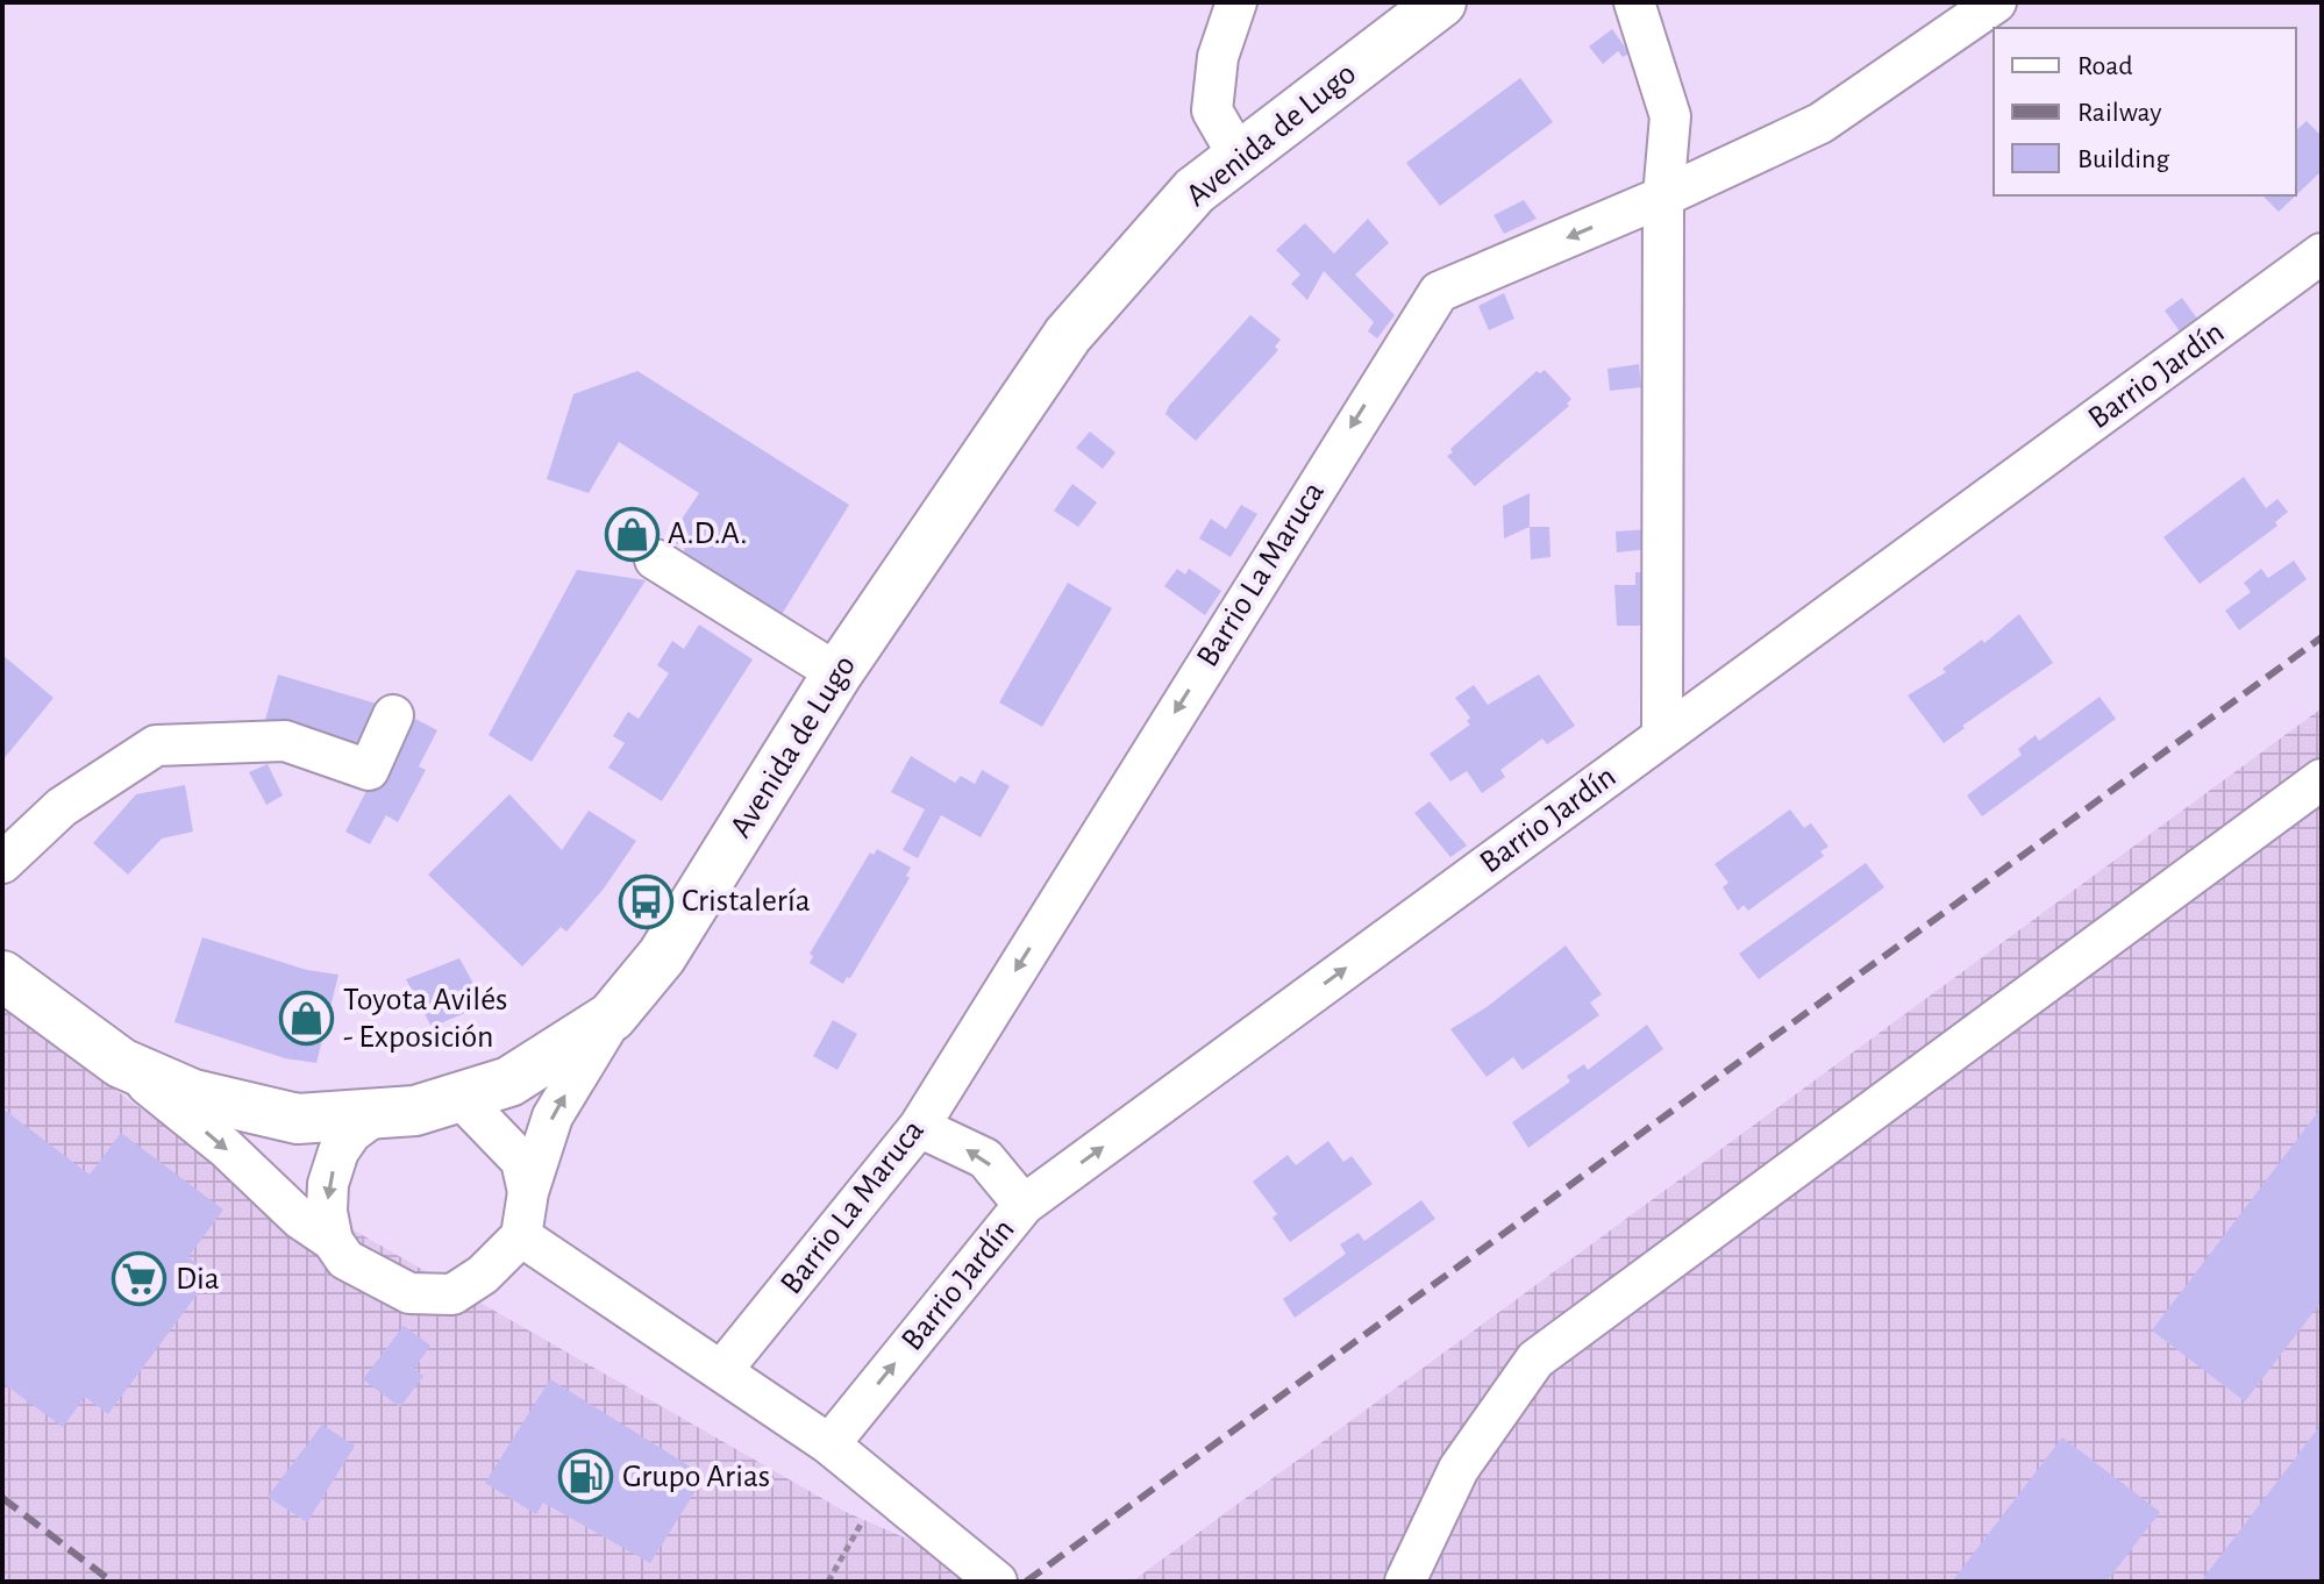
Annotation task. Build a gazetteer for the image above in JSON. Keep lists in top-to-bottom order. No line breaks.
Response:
{"streets":{"main road":["Avenida de Lugo"],"street":["Barrio Jardín","Barrio La Maruca"]},"one_way":["Barrio Jardín","Barrio La Maruca"],"places":{"shop":["A.D.A.","Toyota Avilés - Exposición"],"bus stop":["Cristalería"],"supermarket":["Dia"],"fuel station":["Grupo Arias"]},"legend":["Road","Railway","Building"]}
